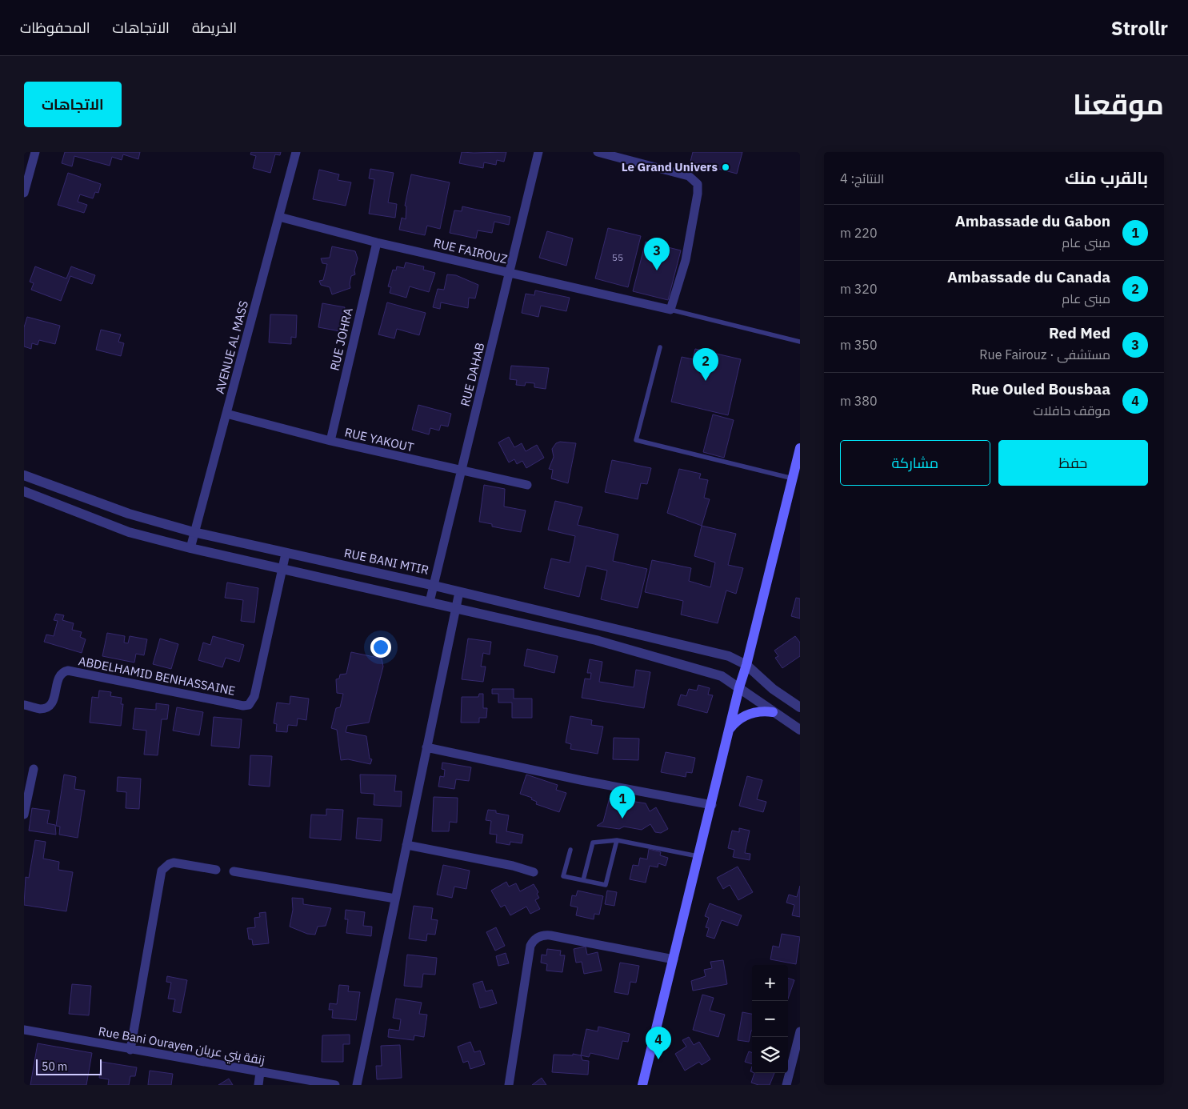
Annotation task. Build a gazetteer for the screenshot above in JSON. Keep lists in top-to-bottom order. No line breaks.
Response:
{"streets":{"street":["RUE FAIROUZ","RUE JOHRA","AVENUE AL MASS","RUE DAHAB","RUE YAKOUT","RUE BANI MTIR","ABDELHAMID BENHASSAINE","Rue Bani Ourayen زنقة بني عريان"]},"crossings":[["RUE FAIROUZ","RUE JOHRA"],["RUE FAIROUZ","AVENUE AL MASS"],["RUE FAIROUZ","RUE DAHAB"],["RUE JOHRA","RUE YAKOUT"],["AVENUE AL MASS","RUE YAKOUT"],["AVENUE AL MASS","RUE BANI MTIR"],["RUE DAHAB","RUE YAKOUT"],["RUE DAHAB","RUE BANI MTIR"],["RUE BANI MTIR","ABDELHAMID BENHASSAINE"]],"places":["Le Grand Univers"],"house_numbers":["55"],"scale_bar":"50 m","page":{"header":"Strollr","nav":["الخريطة","الاتجاهات","المحفوظات"],"title":"موقعنا","buttons":["الاتجاهات",["حفظ","مشاركة"]],"heading":["بالقرب منك","النتائج: 4"],"list":[{"mark":"1","name":"Ambassade du Gabon","note":"مبنى عام","value":"220 m"},{"mark":"2","name":"Ambassade du Canada","note":"مبنى عام","value":"320 m"},{"mark":"3","name":"Red Med","note":"مستشفى · Rue Fairouz","value":"350 m"},{"mark":"4","name":"Rue Ouled Bousbaa","note":"موقف حافلات","value":"380 m"}],"pins":["3","2","1","4"],"map_buttons":["+","−"],"scale":"50 m"}}
